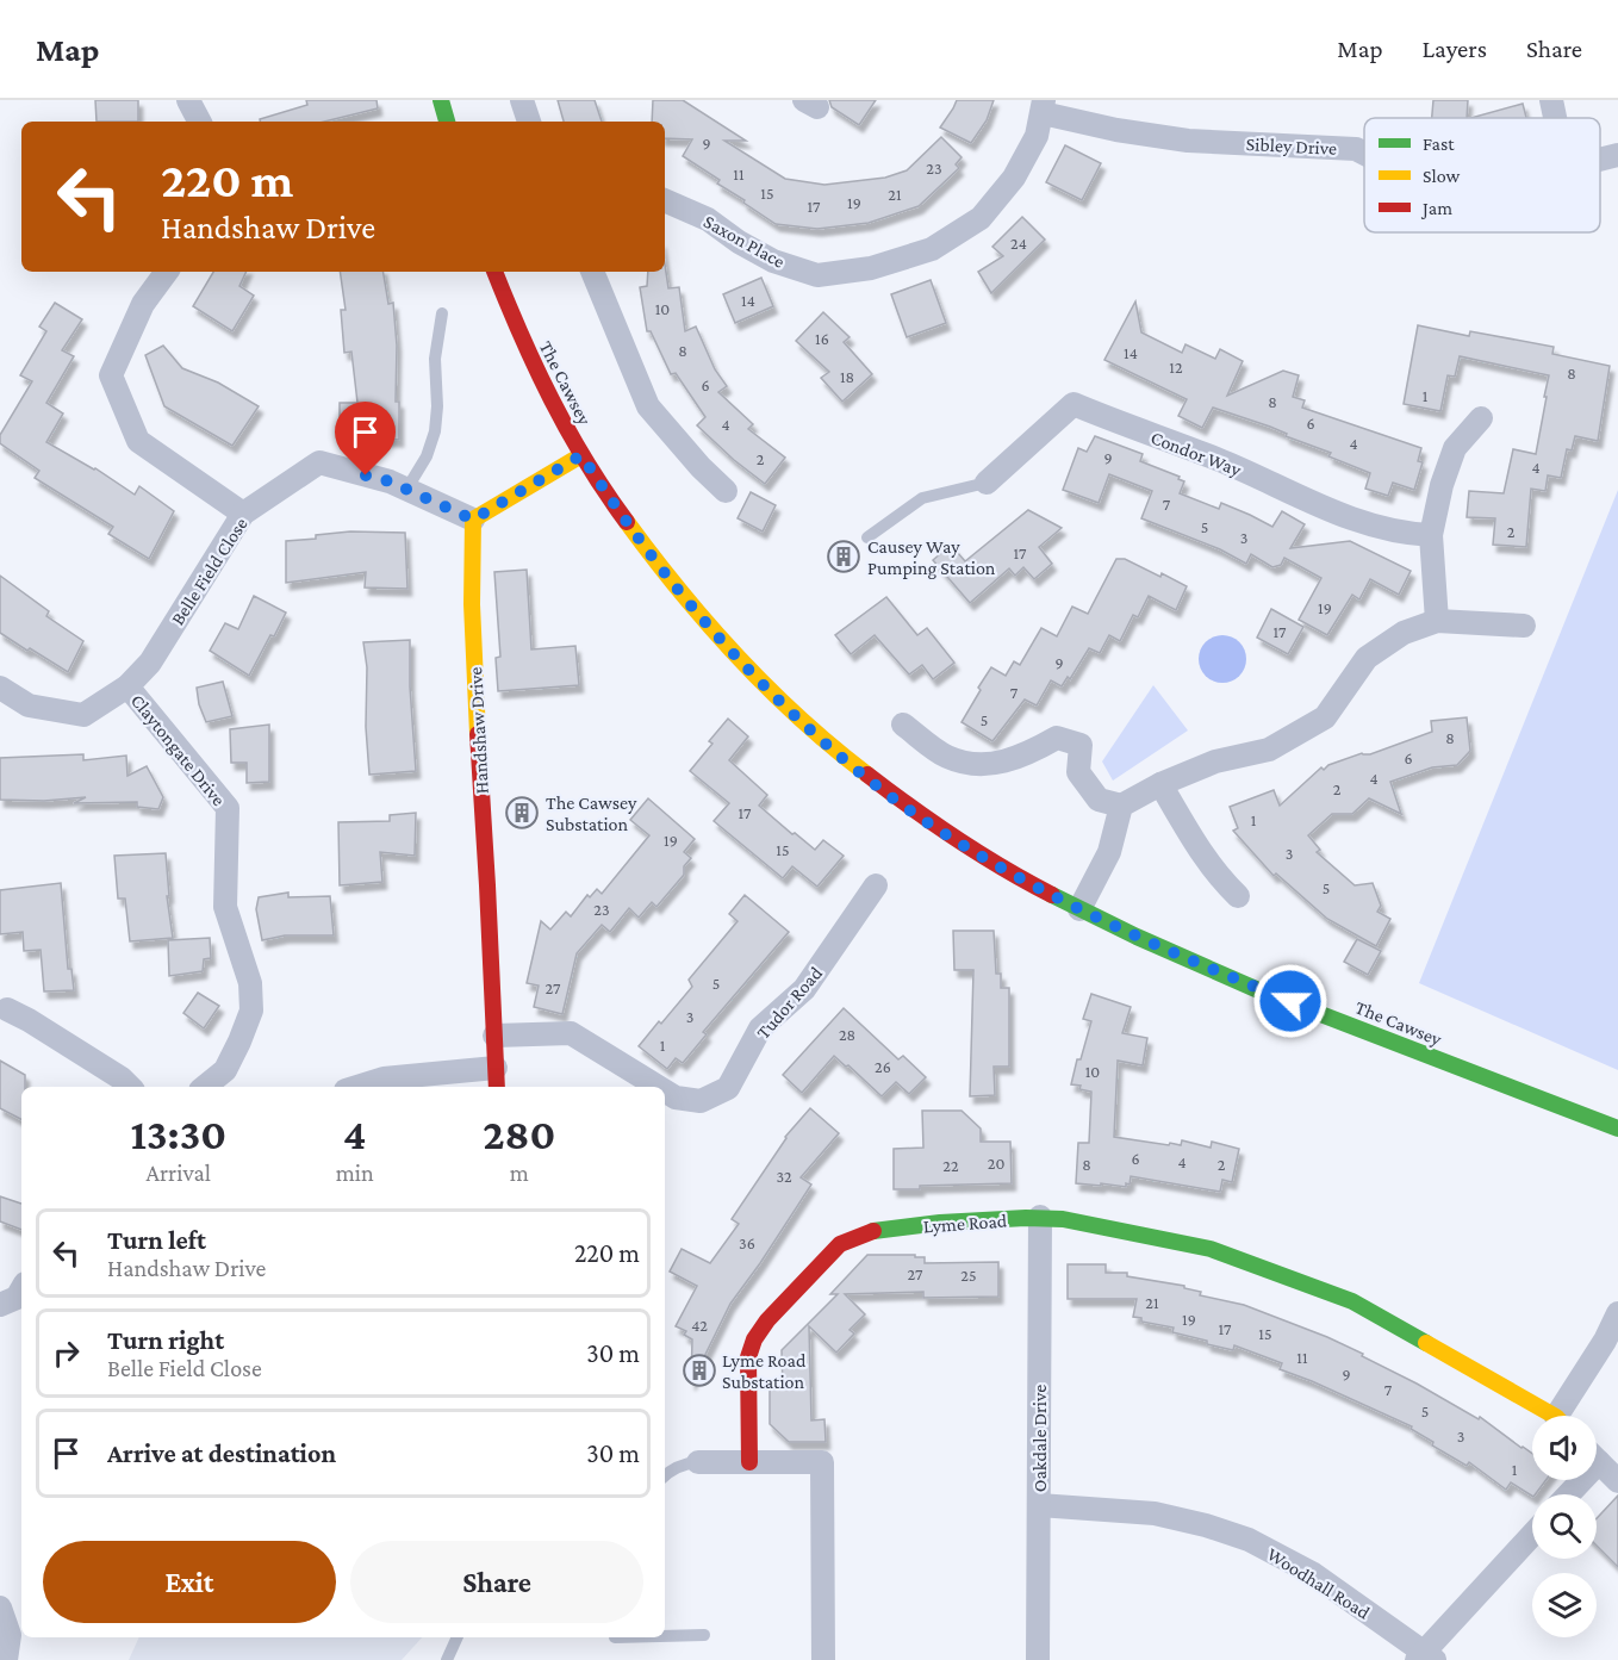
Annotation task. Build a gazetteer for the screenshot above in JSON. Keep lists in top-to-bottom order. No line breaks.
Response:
{"streets":{"street":["Sibley Drive","Saxon Place","The Cawsey","Condor Way","Belle Field Close","Handshaw Drive","Claytongate Drive","Tudor Road","Lyme Road","Oakdale Drive","Woodhall Road"]},"crossings":[["Sibley Drive","Saxon Place"],["Belle Field Close","Handshaw Drive"],["Belle Field Close","Claytongate Drive"],["Handshaw Drive","Tudor Road"],["Lyme Road","Oakdale Drive"],["Oakdale Drive","Woodhall Road"]],"places":{"building":["Causey Way Pumping Station","The Cawsey Substation","Lyme Road Substation"]},"house_numbers":["9","23","11","15","21","19","17","24","14","10","16","8","14","12","8","18","6","1","8","6","4","4","9","2","4","7","5","2","3","17","19","17","9","7","5","8","6","4","2","17","1","19","15","3","5","23","5","27","3","28","1","26","10","6","4","20","8","2","22","32","36","27","25","21","19","42","17","15","11","9","7","5","3","1"],"legend":["Fast","Slow","Jam"],"page":{"header":"Map","nav":["Map","Layers","Share"],"turn":["220 m","Handshaw Drive"],"eta":["13:30","Arrival","4","min","280","m"],"list":[{"name":"Turn left","note":"Handshaw Drive","value":"220 m"},{"name":"Turn right","note":"Belle Field Close","value":"30 m"},{"name":"Arrive at destination","value":"30 m"}],"buttons":["Exit","Share"]}}
